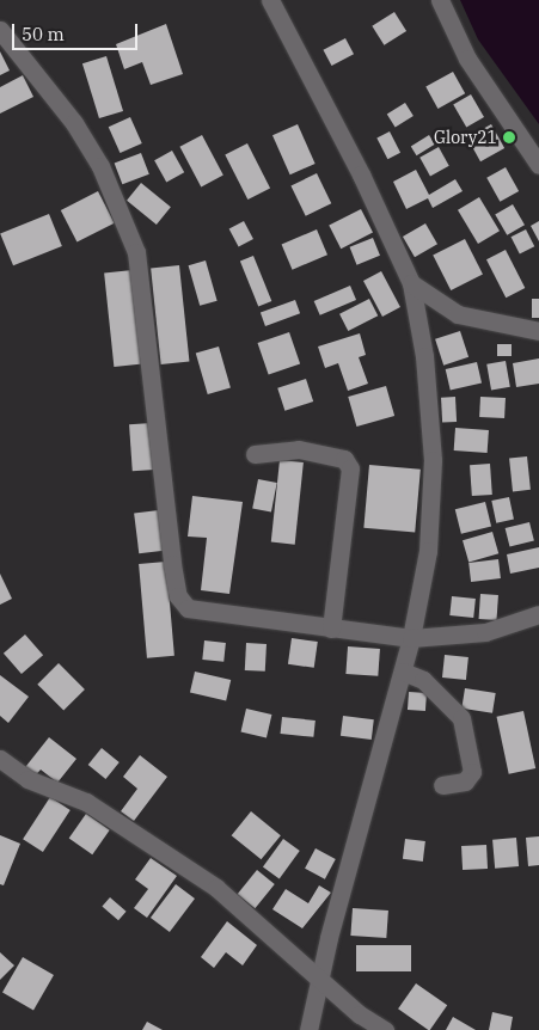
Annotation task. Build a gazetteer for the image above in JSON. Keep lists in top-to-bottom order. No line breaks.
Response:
{"places":["Glory21"],"scale_bar":"50 m"}
